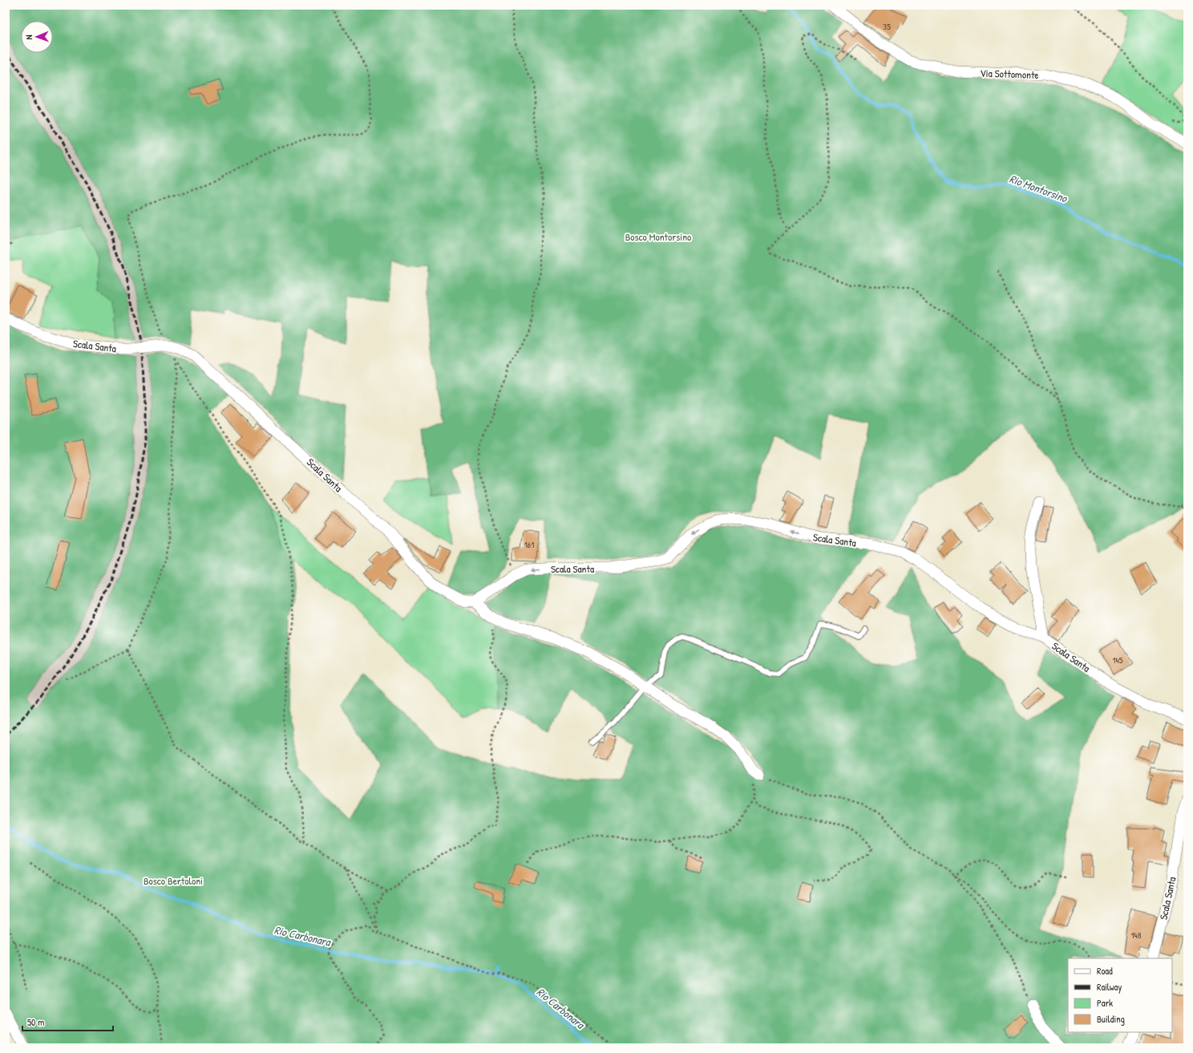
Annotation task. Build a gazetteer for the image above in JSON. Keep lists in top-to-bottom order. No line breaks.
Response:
{"streets":{"street":["Via Sottomonte","Scala Santa"]},"water":["Rio Montorsino","Rio Carbonara"],"parks":["Bosco Montorsino","Bosco Bertoloni"],"house_numbers":["35","161","145","148"],"legend":["Road","Railway","Park","Building"],"scale_bar":"50 m","north":"left"}
